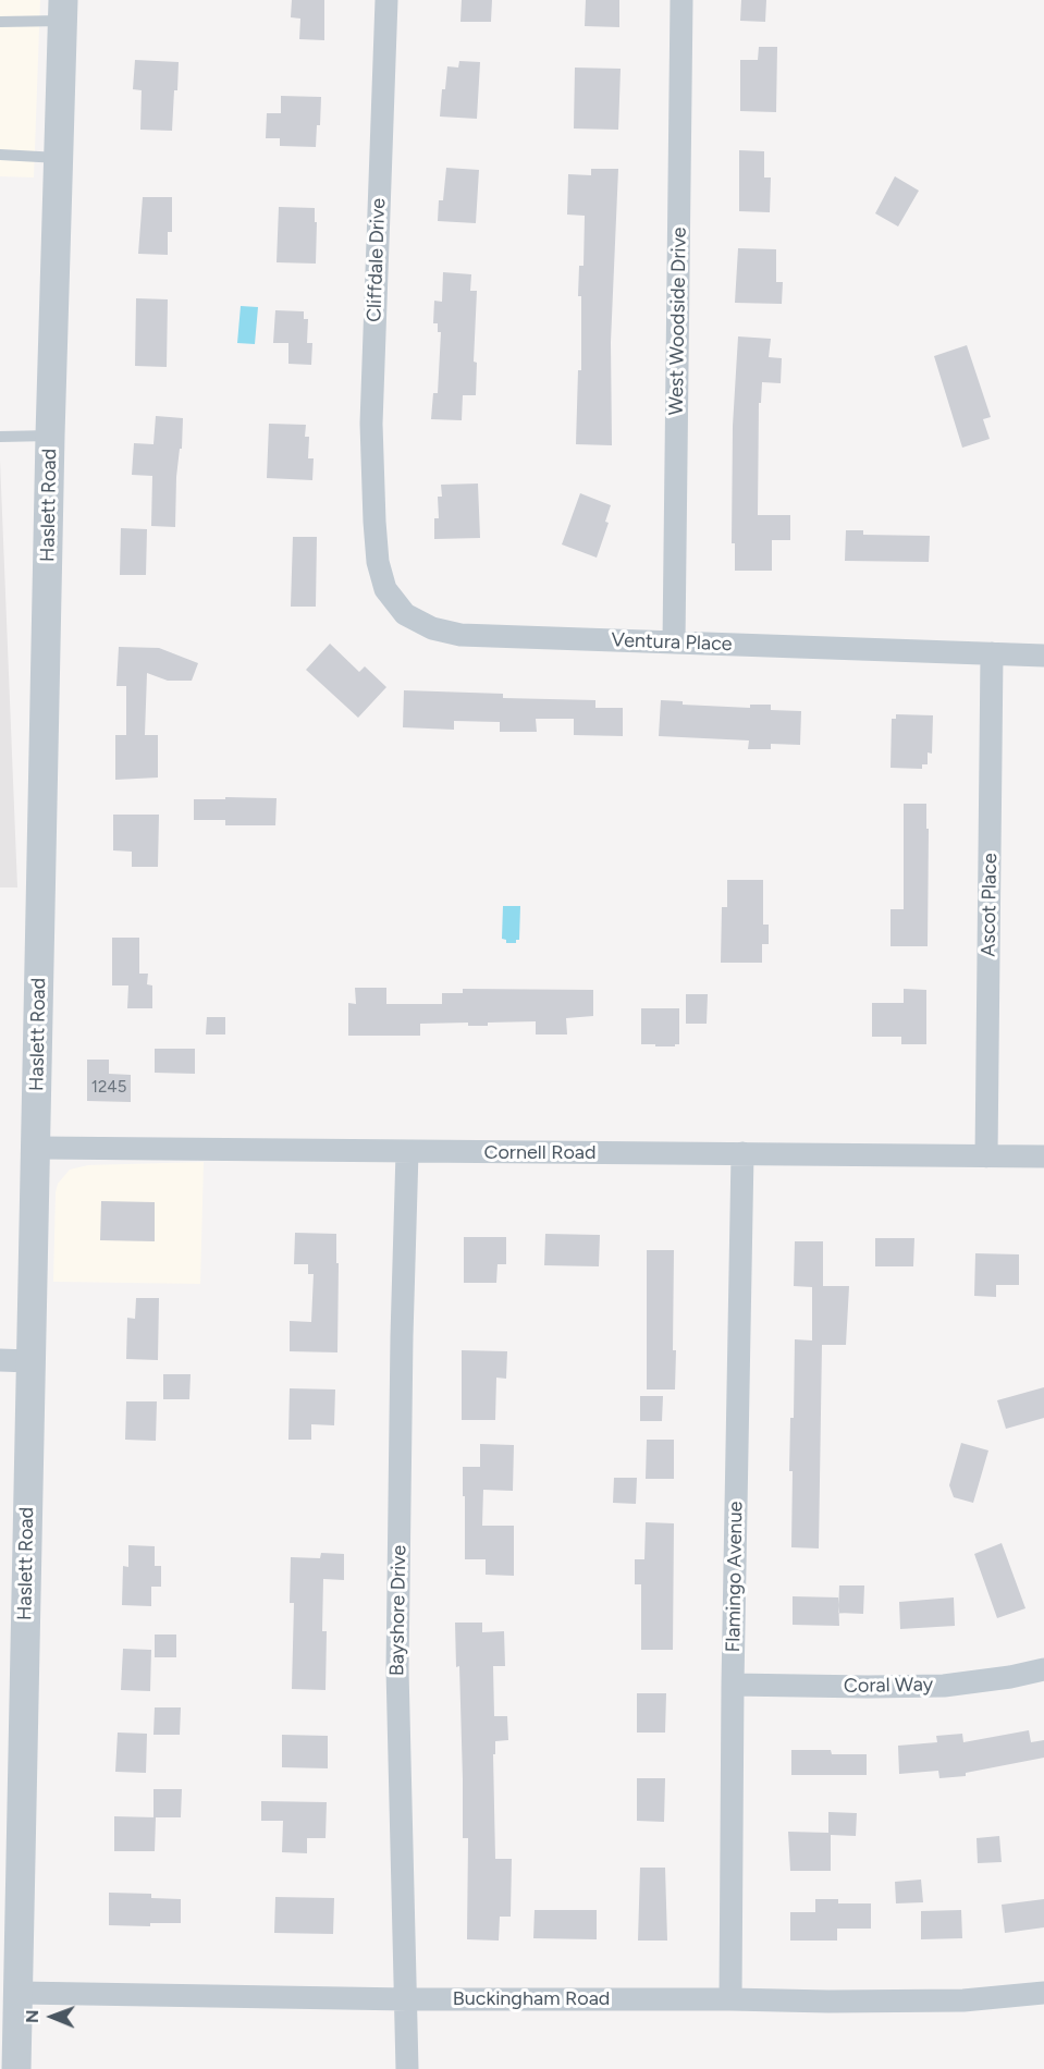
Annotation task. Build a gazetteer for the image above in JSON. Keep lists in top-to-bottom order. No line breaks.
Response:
{"streets":{"street":["Cliffdale Drive","West Woodside Drive","Haslett Road","Ventura Place","Ascot Place","Cornell Road","Flamingo Avenue","Bayshore Drive","Coral Way","Buckingham Road"]},"crossings":[["Cliffdale Drive","Ventura Place"],["West Woodside Drive","Ventura Place"],["Haslett Road","Cornell Road"],["Haslett Road","Buckingham Road"],["Ventura Place","Ascot Place"],["Ascot Place","Cornell Road"],["Cornell Road","Flamingo Avenue"],["Cornell Road","Bayshore Drive"],["Flamingo Avenue","Coral Way"],["Flamingo Avenue","Buckingham Road"],["Bayshore Drive","Buckingham Road"]],"house_numbers":["1245"],"north":"left"}
